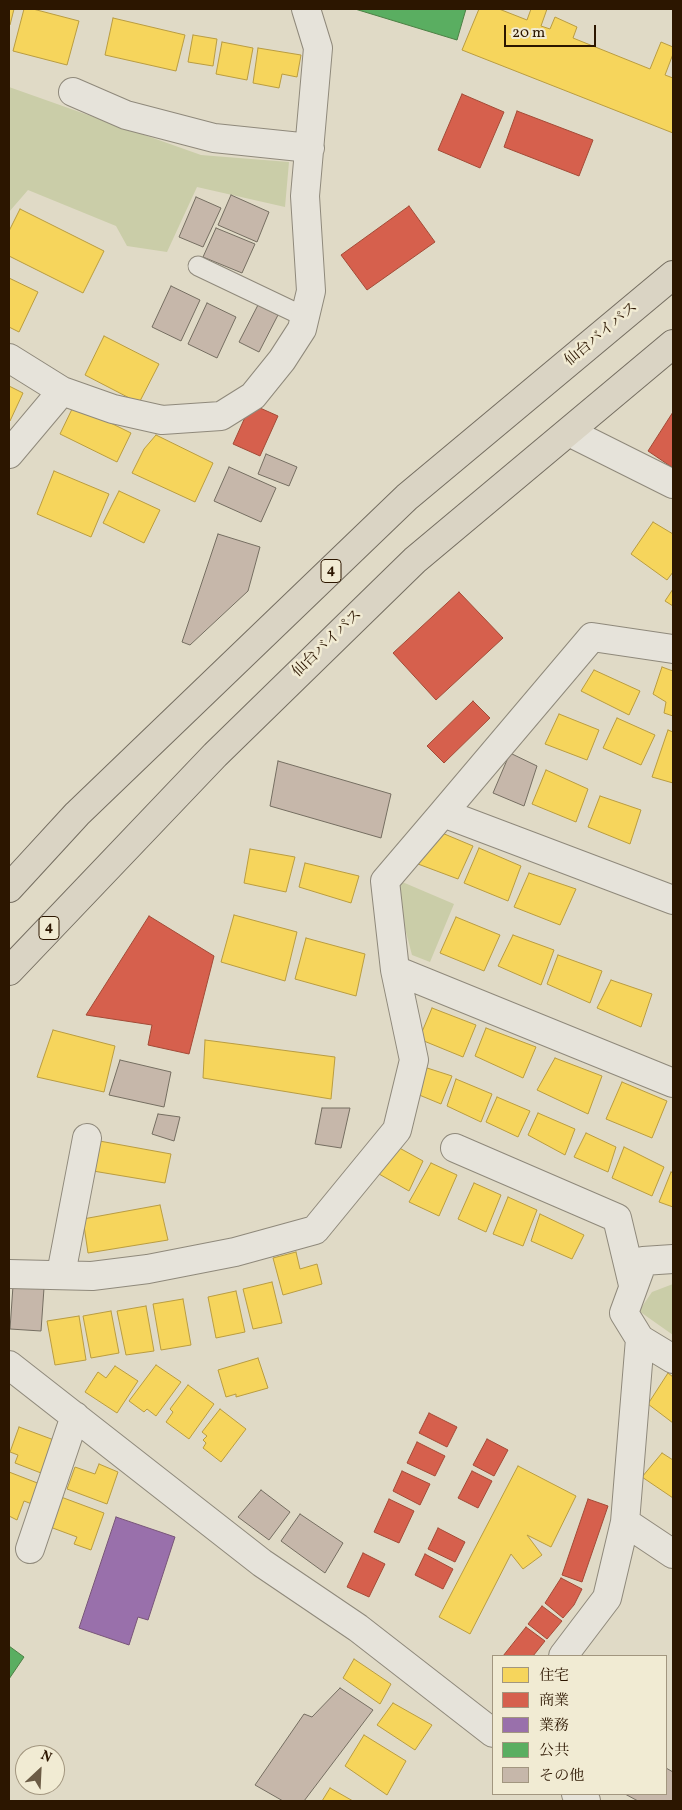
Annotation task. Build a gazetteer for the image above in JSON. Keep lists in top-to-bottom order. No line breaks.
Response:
{"streets":{"highway":["仙台バイパス","4"]},"legend":["住宅","商業","業務","公共","その他"],"scale_bar":"20 m","north":"top right"}
